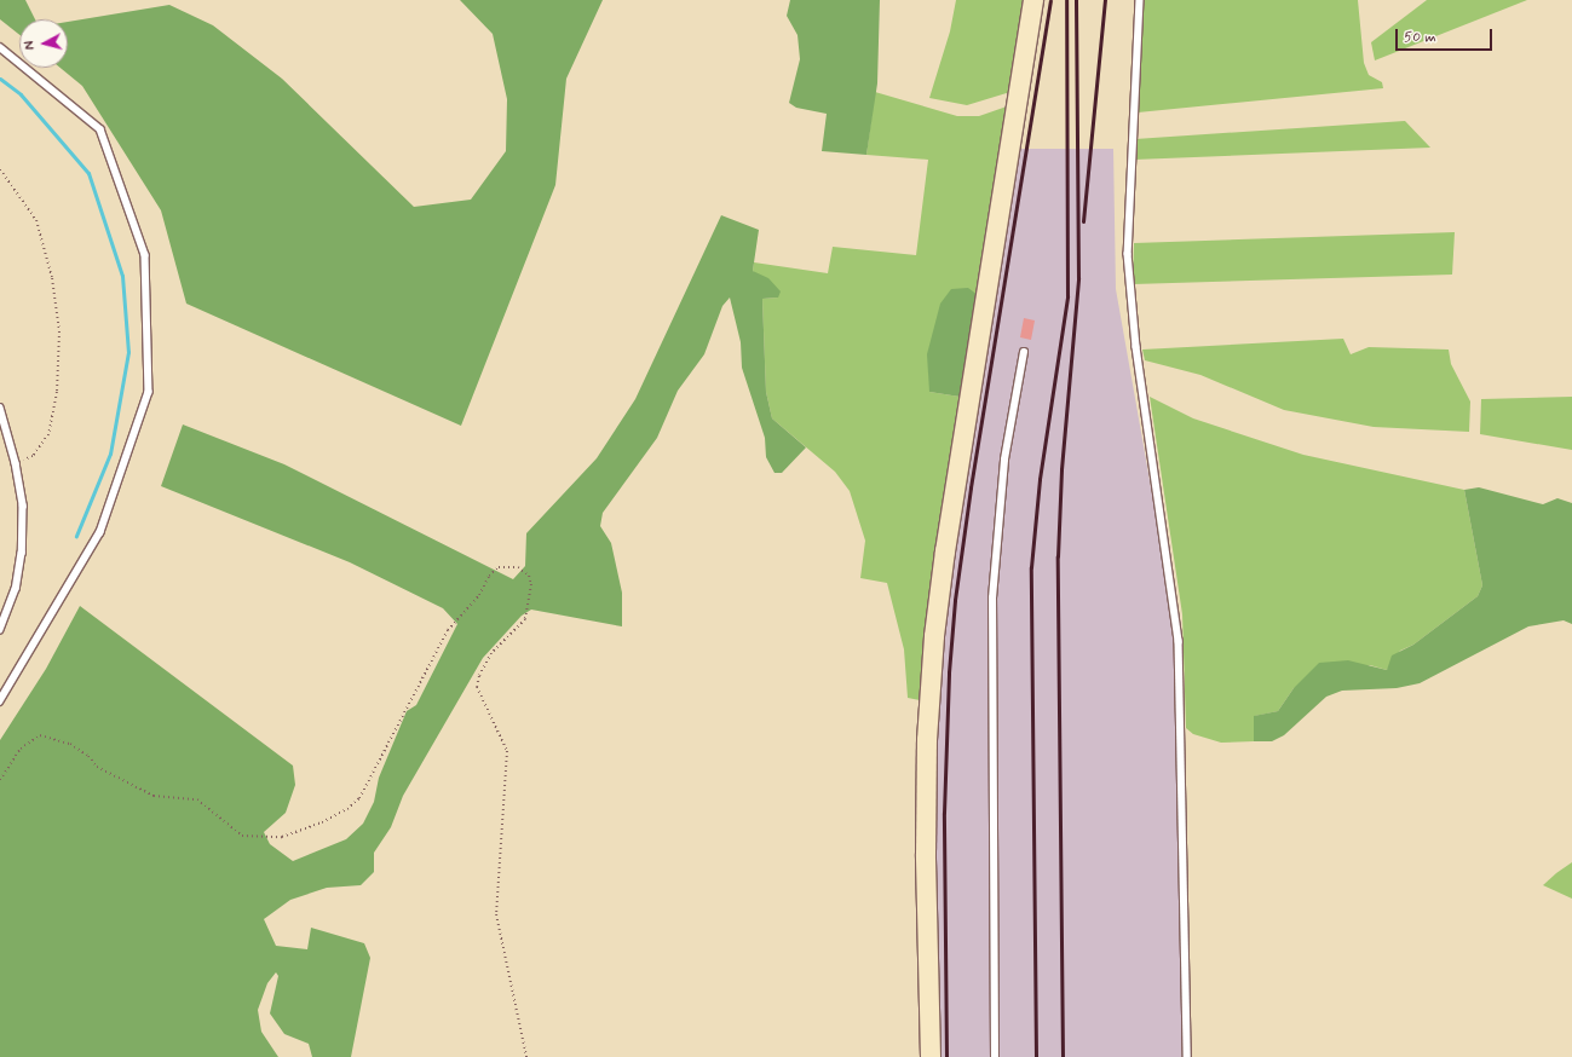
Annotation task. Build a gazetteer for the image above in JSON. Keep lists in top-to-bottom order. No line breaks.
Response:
{"scale_bar":"50 m","north":"left"}
